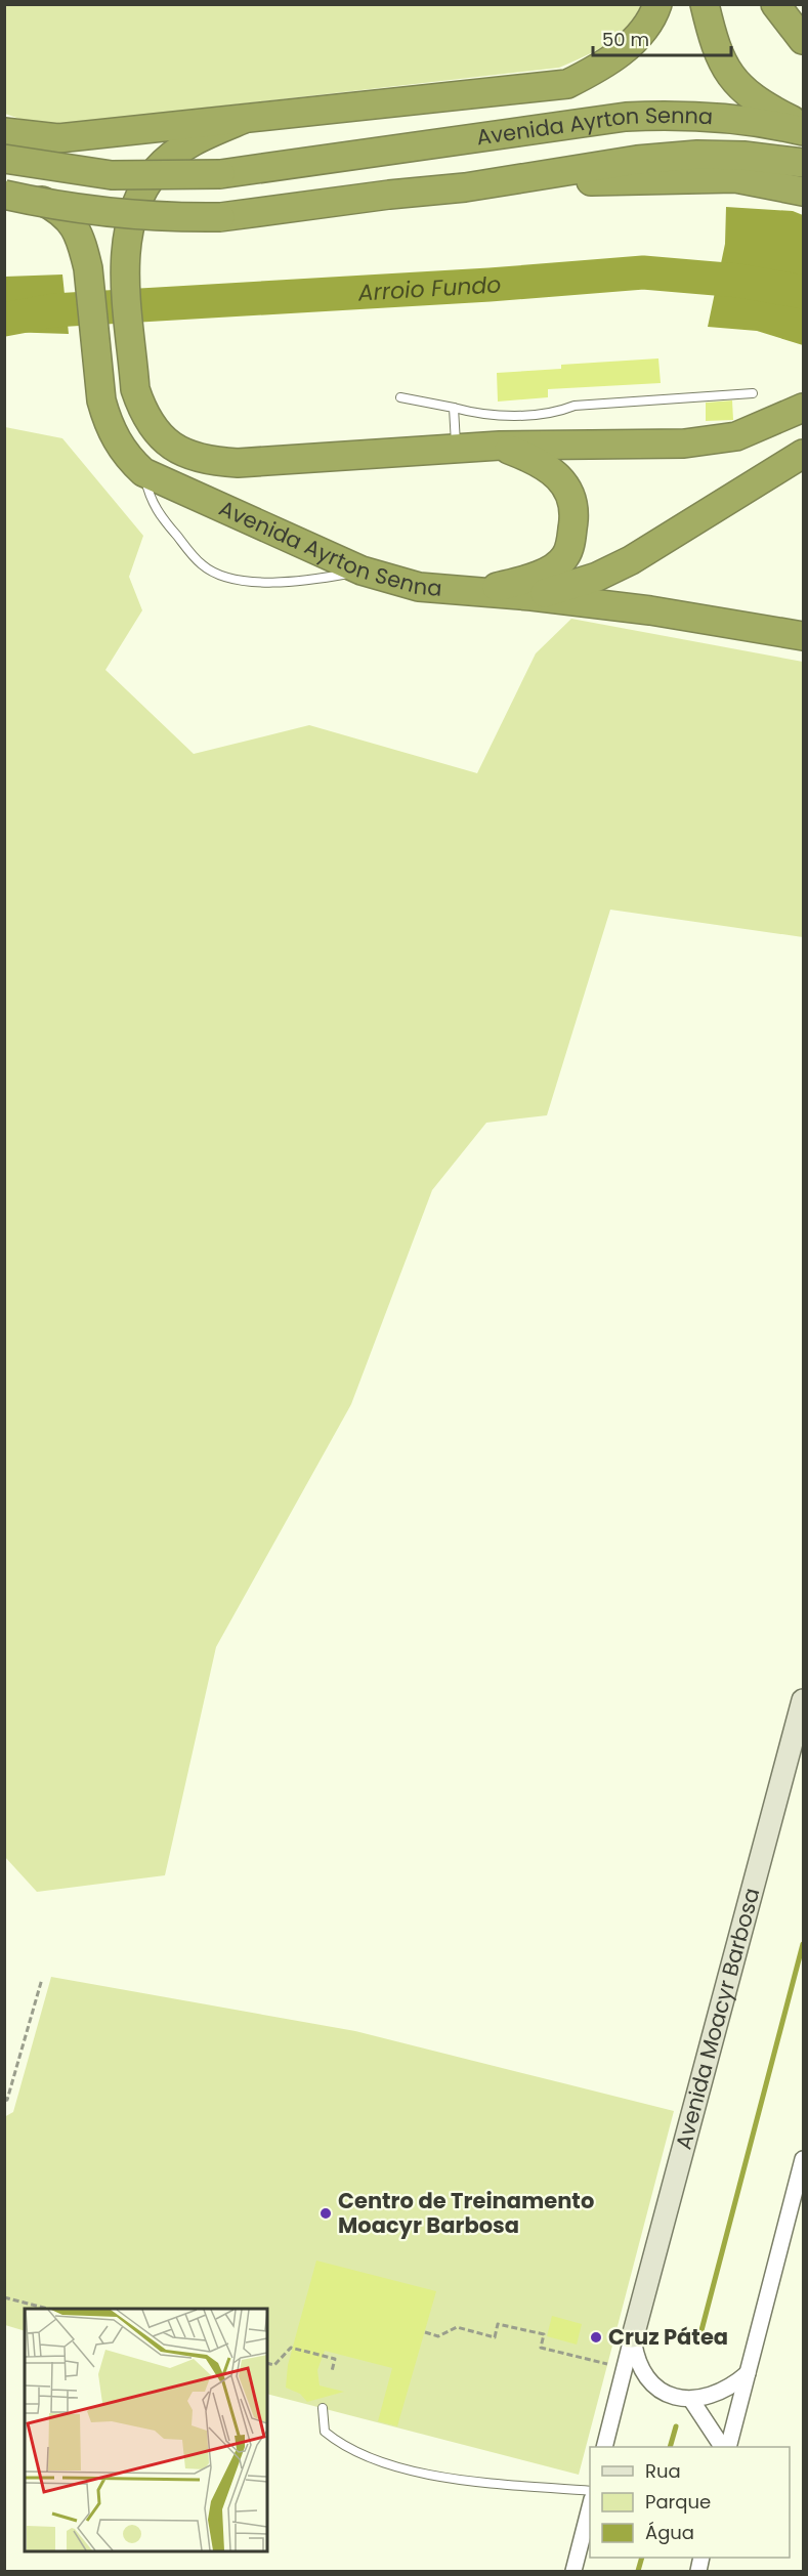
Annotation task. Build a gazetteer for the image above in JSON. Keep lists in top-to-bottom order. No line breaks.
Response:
{"streets":{"highway":["Avenida Ayrton Senna"],"street":["Avenida Moacyr Barbosa"]},"water":["Arroio Fundo"],"places":["Centro de Treinamento Moacyr Barbosa","Cruz Pátea"],"legend":["Rua","Parque","Água"],"scale_bar":"50 m"}
